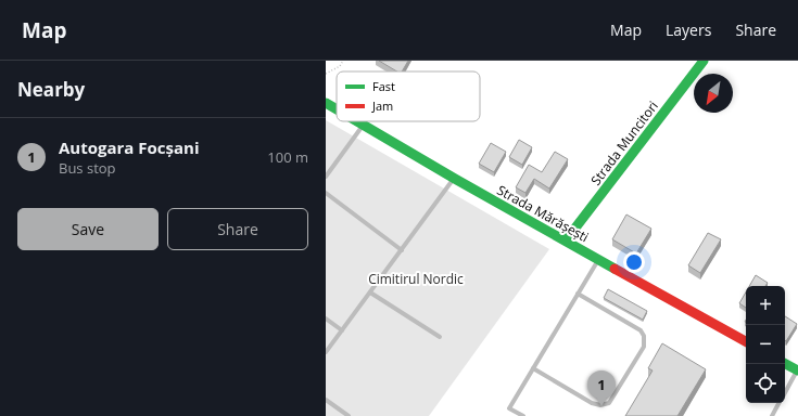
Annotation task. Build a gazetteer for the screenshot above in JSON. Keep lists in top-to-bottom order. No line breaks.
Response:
{"streets":{"main road":["Strada Muncitori","Strada Mărășești"]},"crossings":[["Strada Muncitori","Strada Mărășești"]],"parks":["Cimitirul Nordic"],"legend":["Fast","Jam"],"north":"bottom left","page":{"header":"Map","nav":["Map","Layers","Share"],"heading":"Nearby","list":[{"mark":"1","name":"Autogara Focșani","note":"Bus stop","value":"100 m"}],"buttons":["Save","Share"],"map_buttons":["+","−"],"pins":"1"}}
